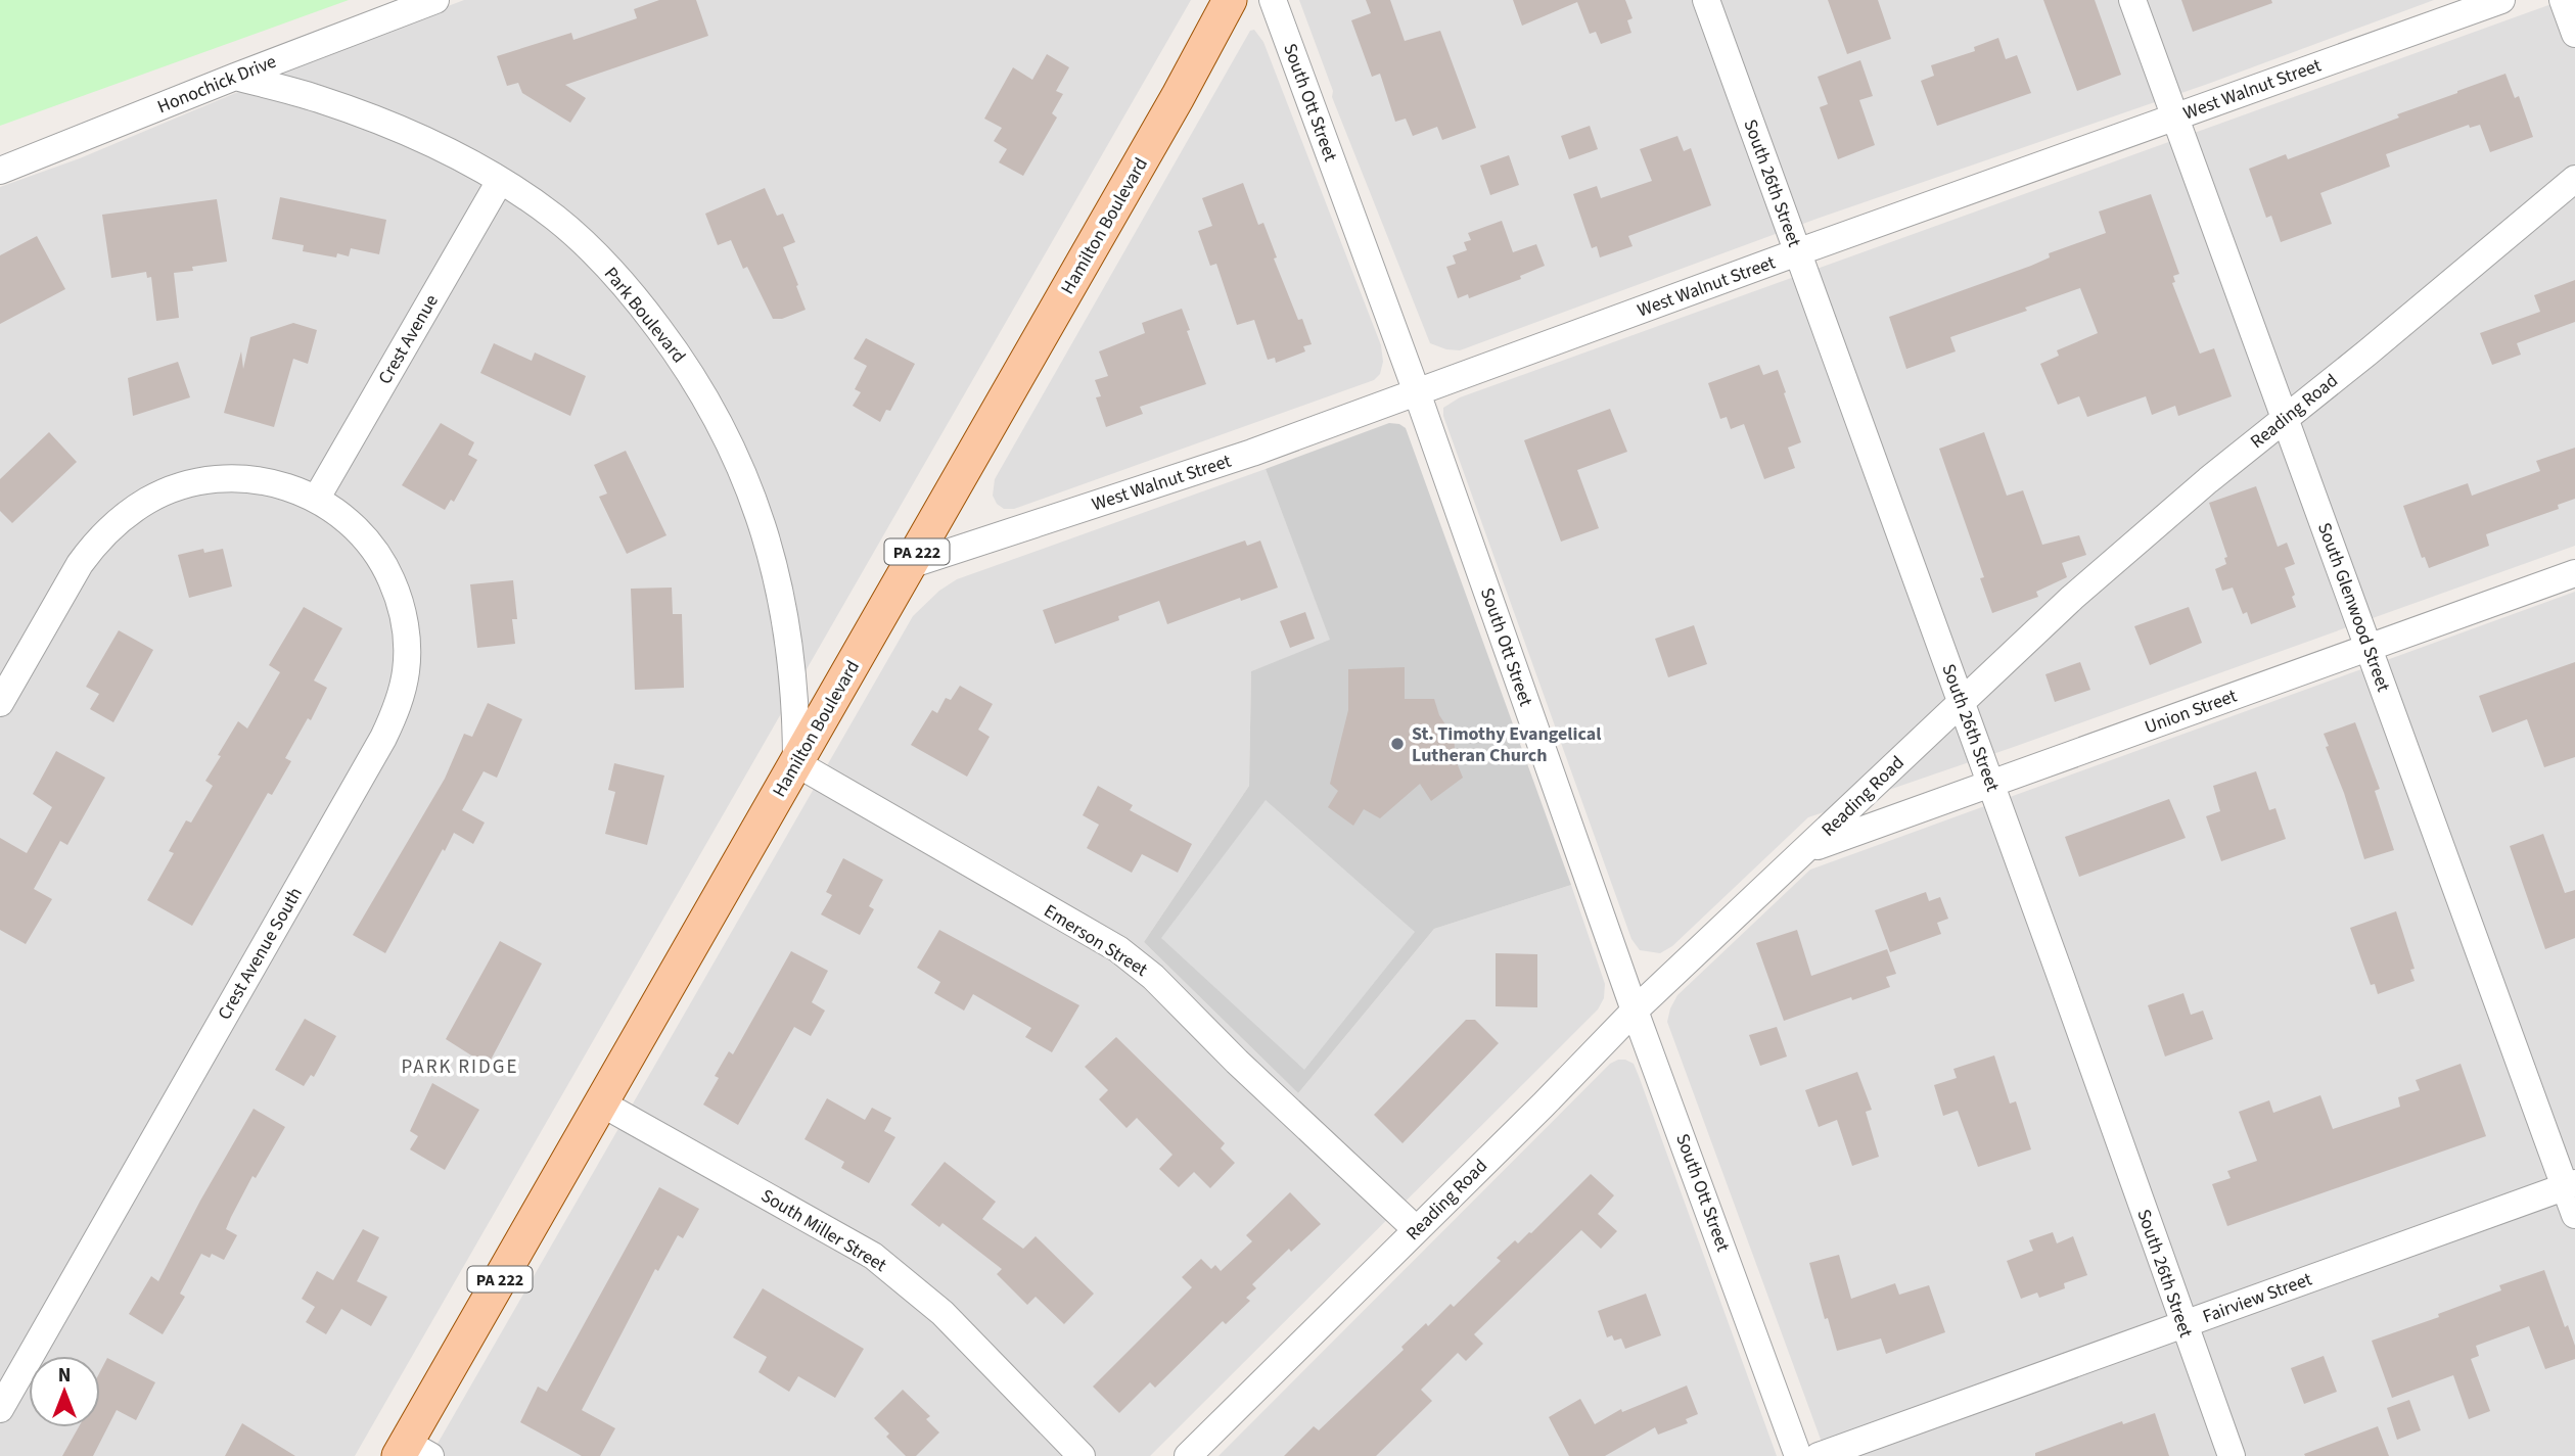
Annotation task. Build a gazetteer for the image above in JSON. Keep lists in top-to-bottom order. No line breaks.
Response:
{"streets":{"main road":["Hamilton Boulevard","PA 222"],"street":["Honochick Drive","West Walnut Street","South Ott Street","South 26th Street","Park Boulevard","Crest Avenue","Reading Road","South Glenwood Street","Union Street","Emerson Street","Crest Avenue South","South Miller Street","Fairview Street"]},"crossings":[["Honochick Drive","Park Boulevard"],["West Walnut Street","South Ott Street"],["West Walnut Street","South 26th Street"],["West Walnut Street","Hamilton Boulevard"],["West Walnut Street","South Glenwood Street"],["South Ott Street","Reading Road"],["South 26th Street","Reading Road"],["South 26th Street","Union Street"],["South 26th Street","Fairview Street"],["Hamilton Boulevard","Park Boulevard"],["Hamilton Boulevard","Emerson Street"],["Hamilton Boulevard","South Miller Street"],["Park Boulevard","Crest Avenue"],["Park Boulevard","Emerson Street"],["Crest Avenue","Crest Avenue South"],["Reading Road","South Glenwood Street"],["Reading Road","Union Street"],["Reading Road","Emerson Street"],["South Glenwood Street","Union Street"],["South Glenwood Street","Fairview Street"]],"districts":["PARK RIDGE"],"places":["St. Timothy Evangelical Lutheran Church"],"north":"top"}
